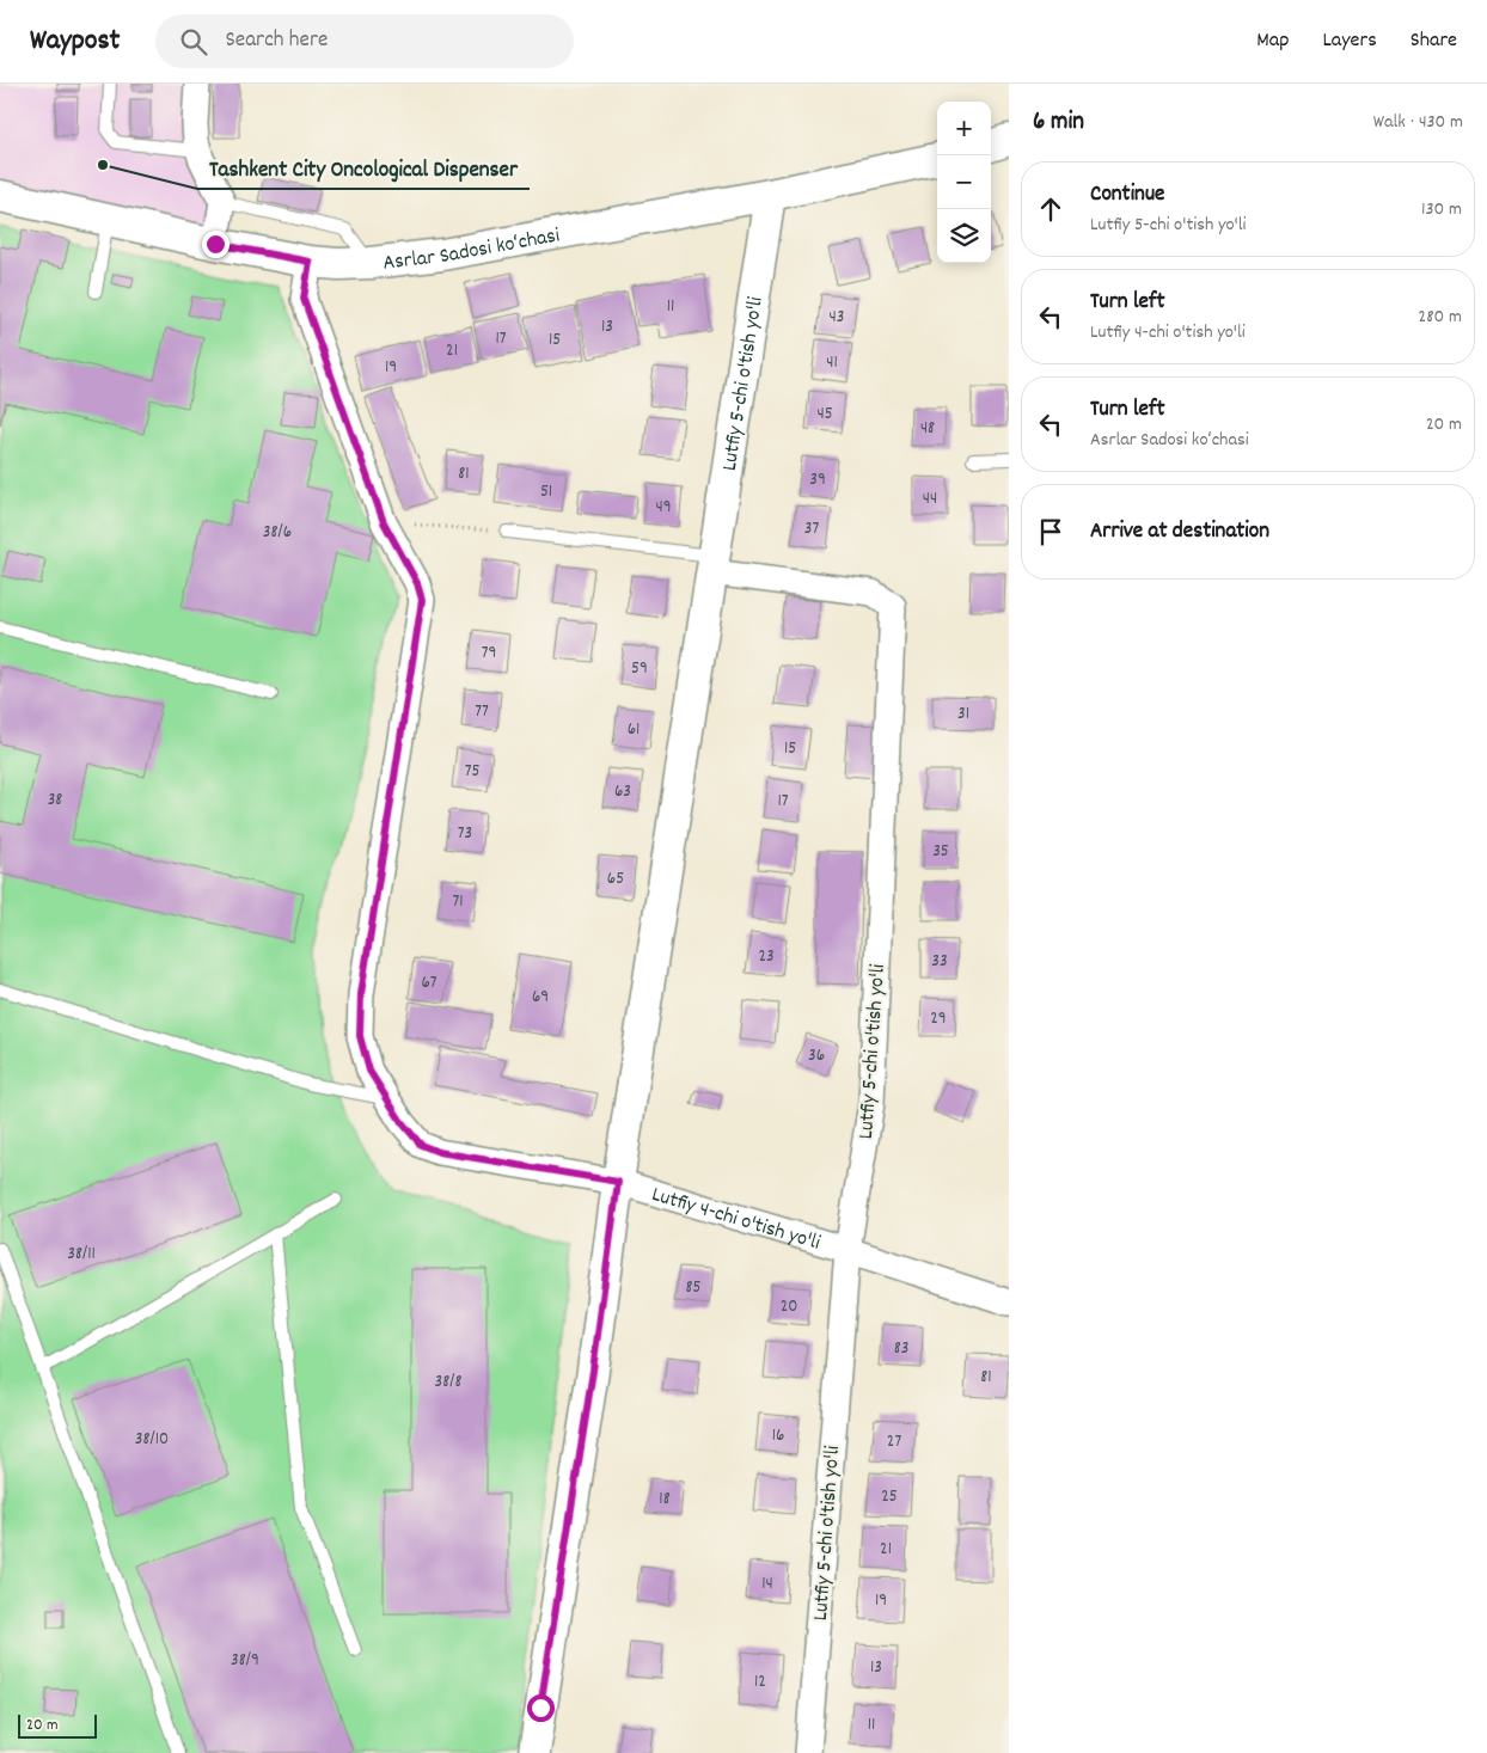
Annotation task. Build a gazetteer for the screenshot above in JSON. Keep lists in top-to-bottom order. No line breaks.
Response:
{"streets":{"street":["Asrlar Sadosi ko‘chasi","Lutfiy 5-chi o'tish yo'li","Lutfiy 4-chi o'tish yo'li"]},"crossings":[["Asrlar Sadosi ko‘chasi","Lutfiy 5-chi o'tish yo'li"],["Asrlar Sadosi ko‘chasi","Lutfiy 4-chi o'tish yo'li"],["Lutfiy 5-chi o'tish yo'li","Lutfiy 4-chi o'tish yo'li"]],"places":["Tashkent City Oncological Dispenser"],"house_numbers":["11","43","13","17","15","21","41","19","45","48","81","39","51","44","49","37","38/6","79","59","77","31","61","15","75","63","38","17","73","35","65","71","23","33","67","69","29","36","38/11","85","20","83","81","38/8","16","38/10","27","25","18","21","14","19","38/9","13","12","11"],"scale_bar":"20 m","page":{"header":"Waypost","search":"Search here","nav":["Map","Layers","Share"],"heading":["6 min","Walk · 430 m"],"map_buttons":["+","−"],"list":[["Continue","Lutfiy 5-chi o'tish yo'li","130 m"],["Turn left","Lutfiy 4-chi o'tish yo'li","280 m"],["Turn left","Asrlar Sadosi ko‘chasi","20 m"],"Arrive at destination"],"scale":"20 m"}}
